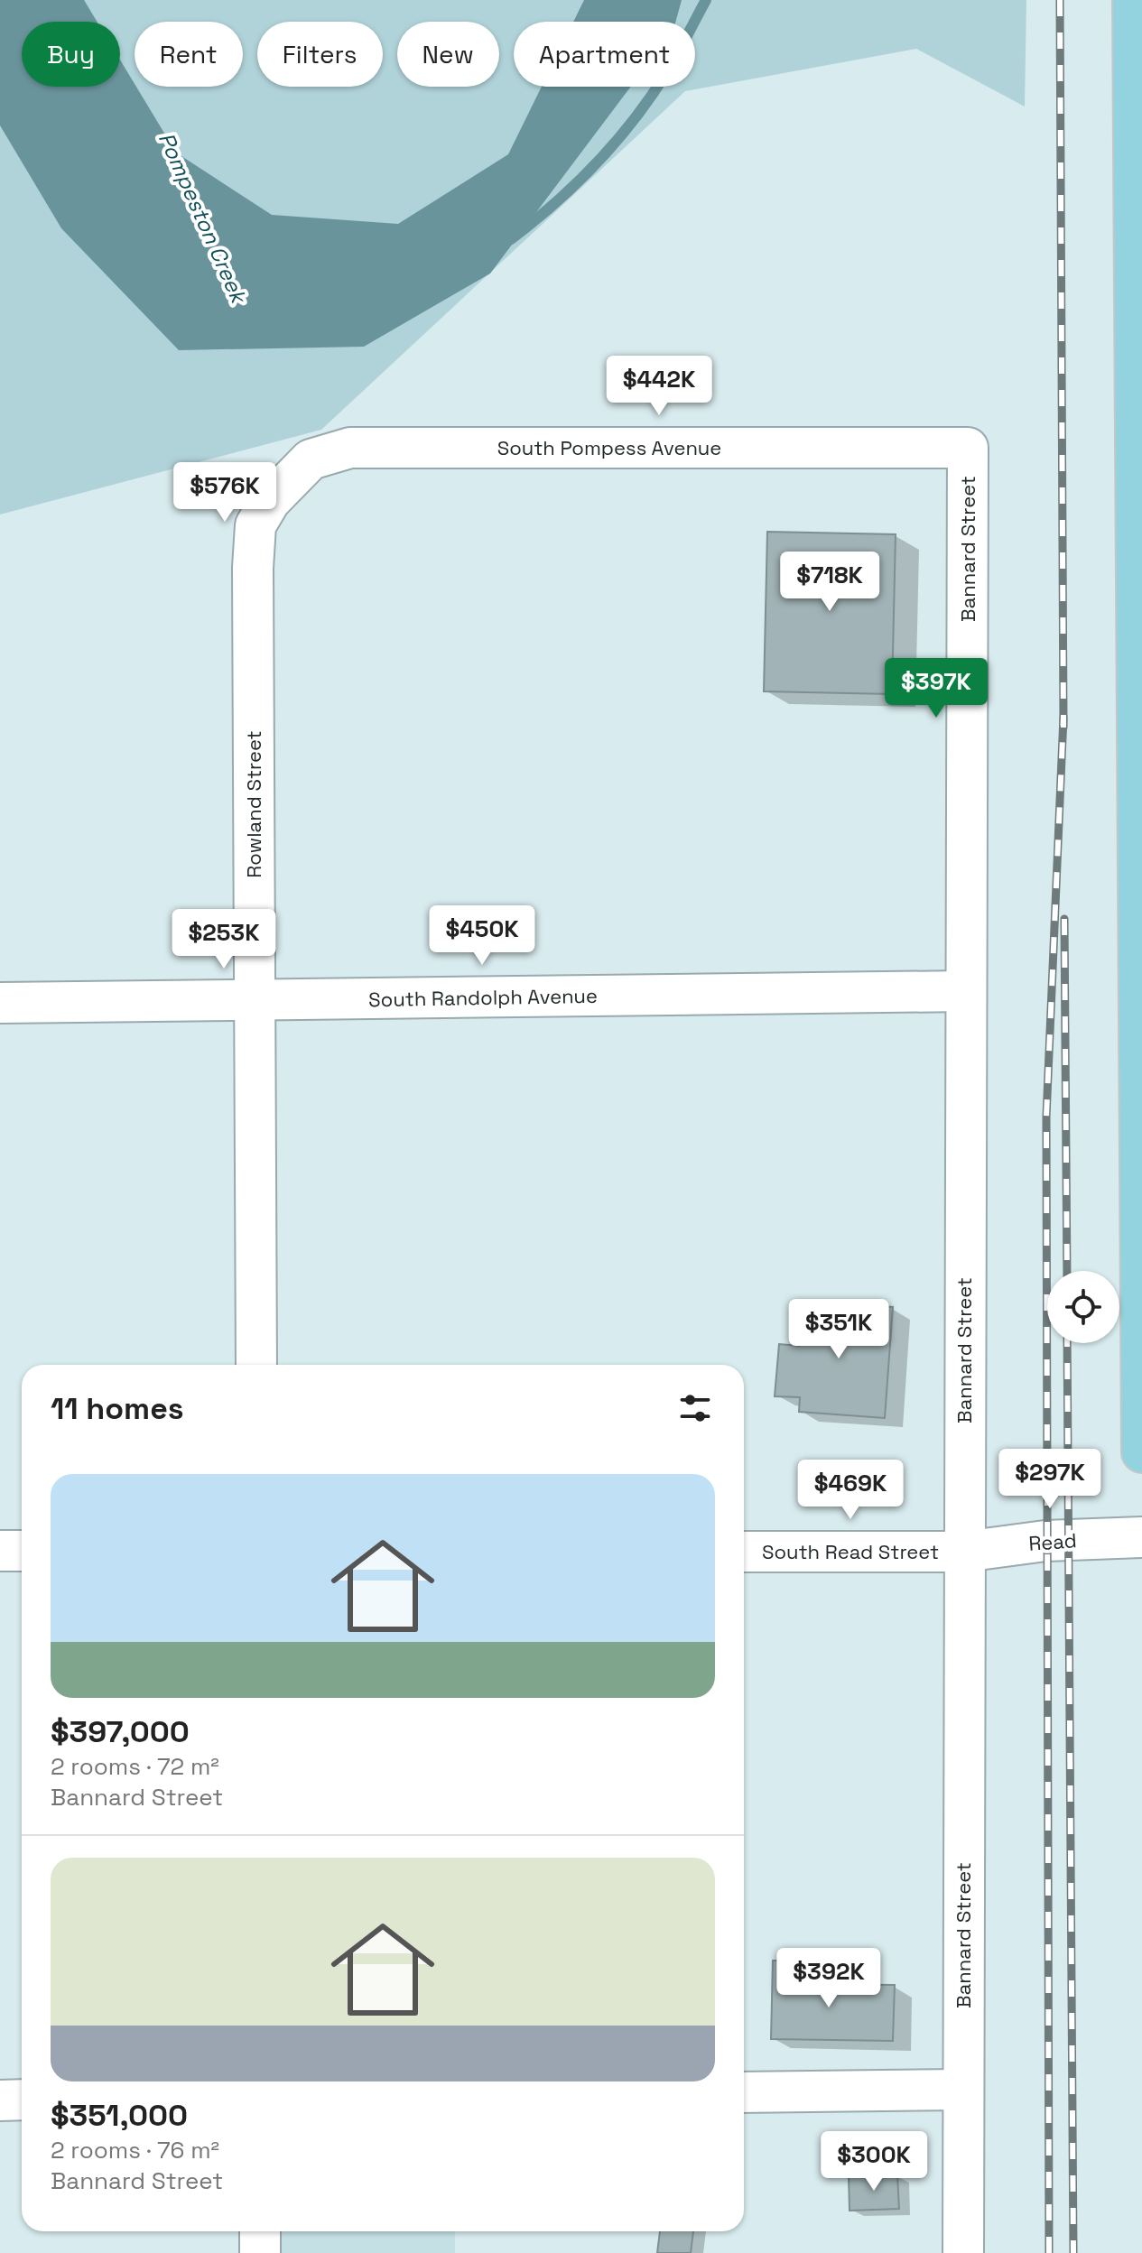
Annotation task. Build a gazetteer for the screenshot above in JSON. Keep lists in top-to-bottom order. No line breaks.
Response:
{"streets":{"street":["South Pompess Avenue","Bannard Street","Rowland Street","South Randolph Avenue","Read","South Read Street"]},"crossings":[["South Pompess Avenue","Bannard Street"],["South Pompess Avenue","Rowland Street"],["Bannard Street","South Randolph Avenue"],["Bannard Street","Read"],["Bannard Street","South Read Street"],["Rowland Street","South Randolph Avenue"],["Read","South Read Street"]],"water":["Pompeston Creek"],"page":{"chip":["Buy","Rent","Filters","New","Apartment"],"price":["$442K","$576K","$718K","$397K","$450K","$253K","$351K","$297K","$469K","$392K","$300K"],"heading":"11 homes","list":[{"name":"$397,000","note":"2 rooms · 72 m² · Bannard Street"},{"name":"$351,000","note":"2 rooms · 76 m² · Bannard Street"}]}}
